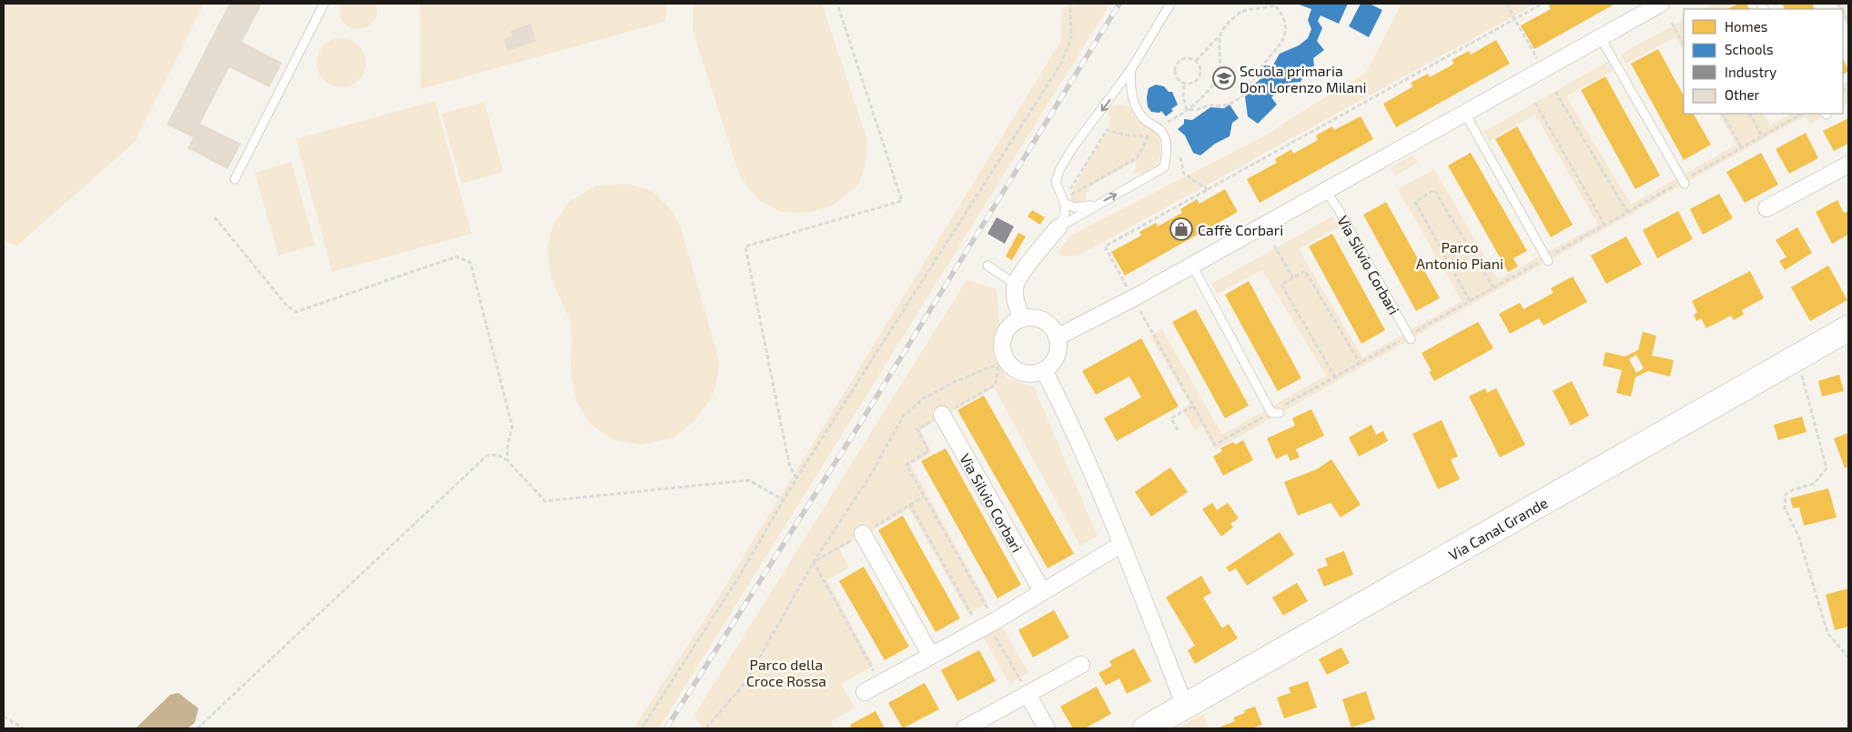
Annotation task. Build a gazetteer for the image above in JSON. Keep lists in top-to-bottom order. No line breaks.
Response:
{"streets":{"main road":["Via Canal Grande"],"street":["Via Silvio Corbari"]},"parks":["Parco Antonio Piani","Parco della Croce Rossa"],"places":{"school or university":["Scuola primaria Don Lorenzo Milani"],"shop":["Caffè Corbari"]},"legend":["Homes","Schools","Industry","Other"]}
